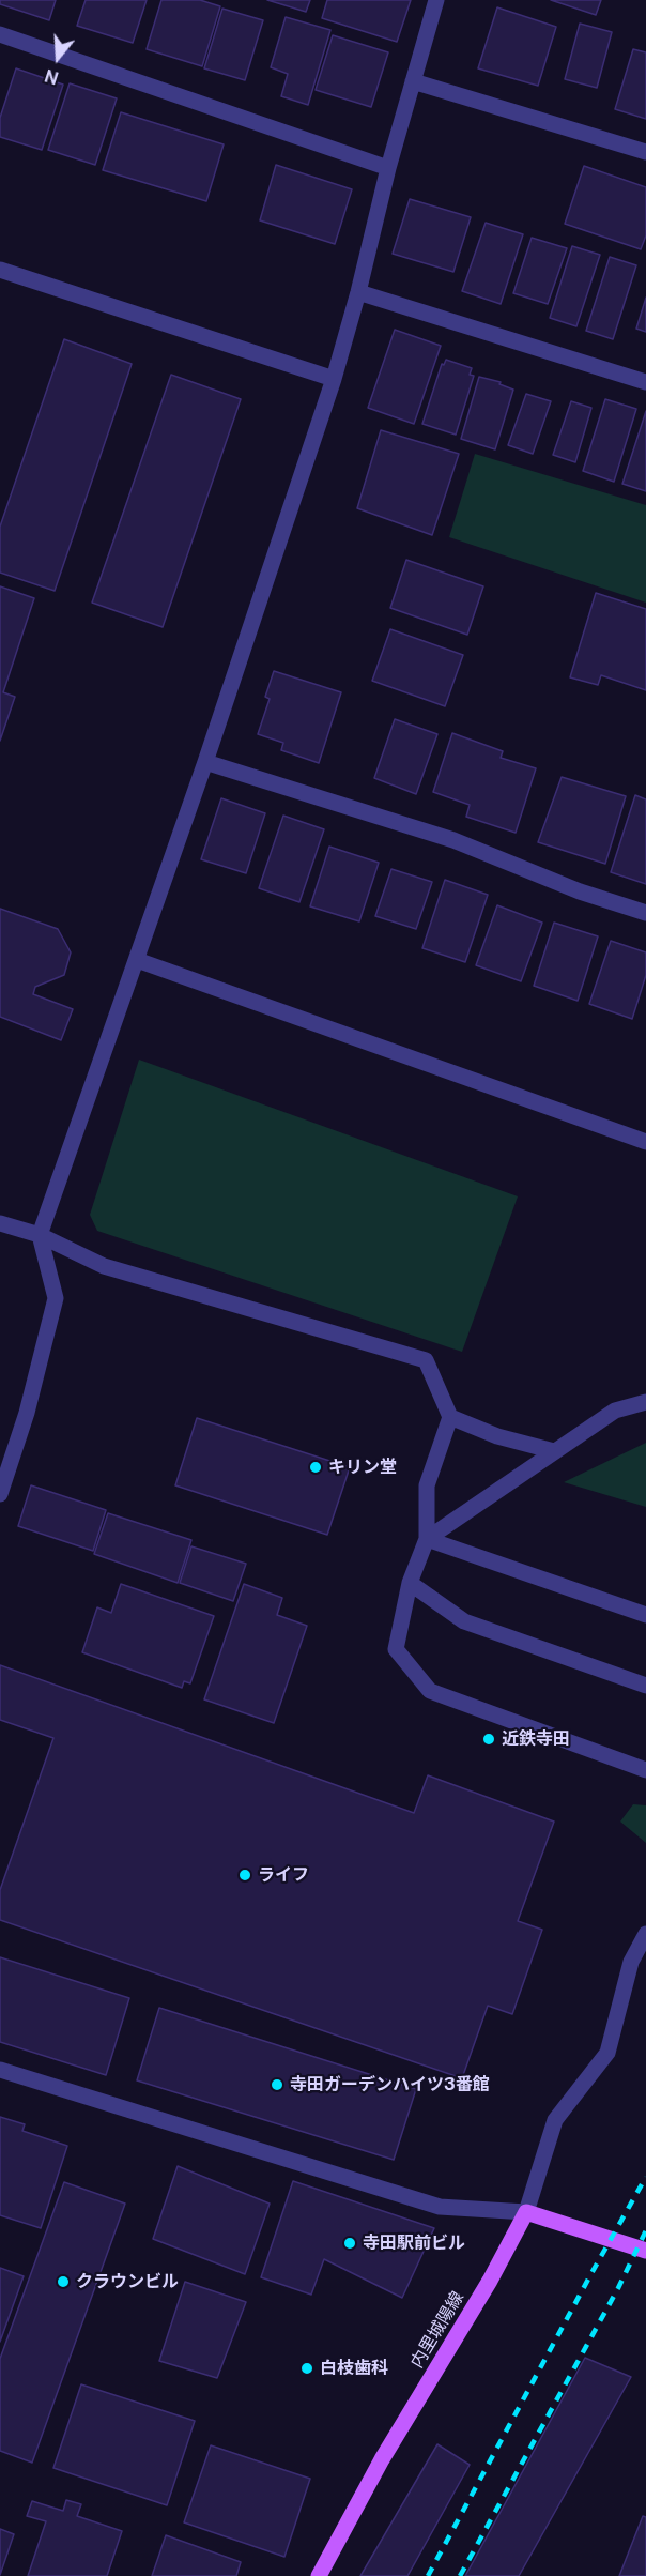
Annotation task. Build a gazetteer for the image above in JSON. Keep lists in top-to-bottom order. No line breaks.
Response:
{"streets":{"main road":["内里城陽線"]},"places":["キリン堂","近鉄寺田","ライフ","寺田ガーデンハイツ3番館","寺田駅前ビル","クラウンビル","白枝歯科"],"north":"bottom"}
